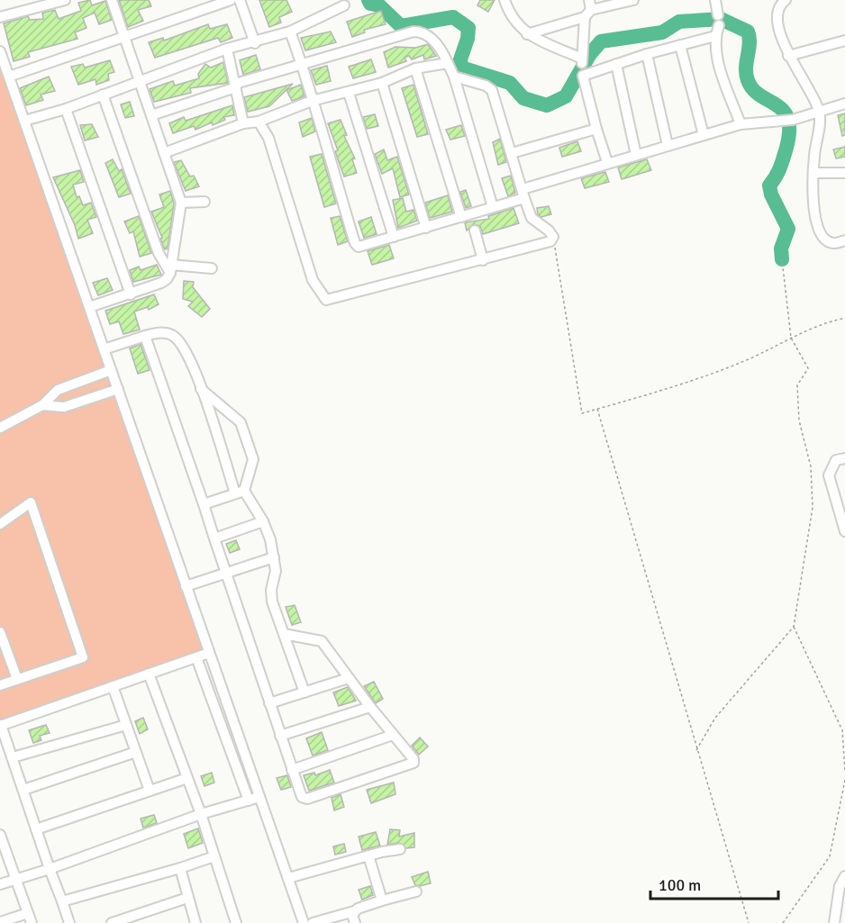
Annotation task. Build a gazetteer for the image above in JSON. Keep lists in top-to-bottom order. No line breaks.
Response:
{"scale_bar":"100 m"}
